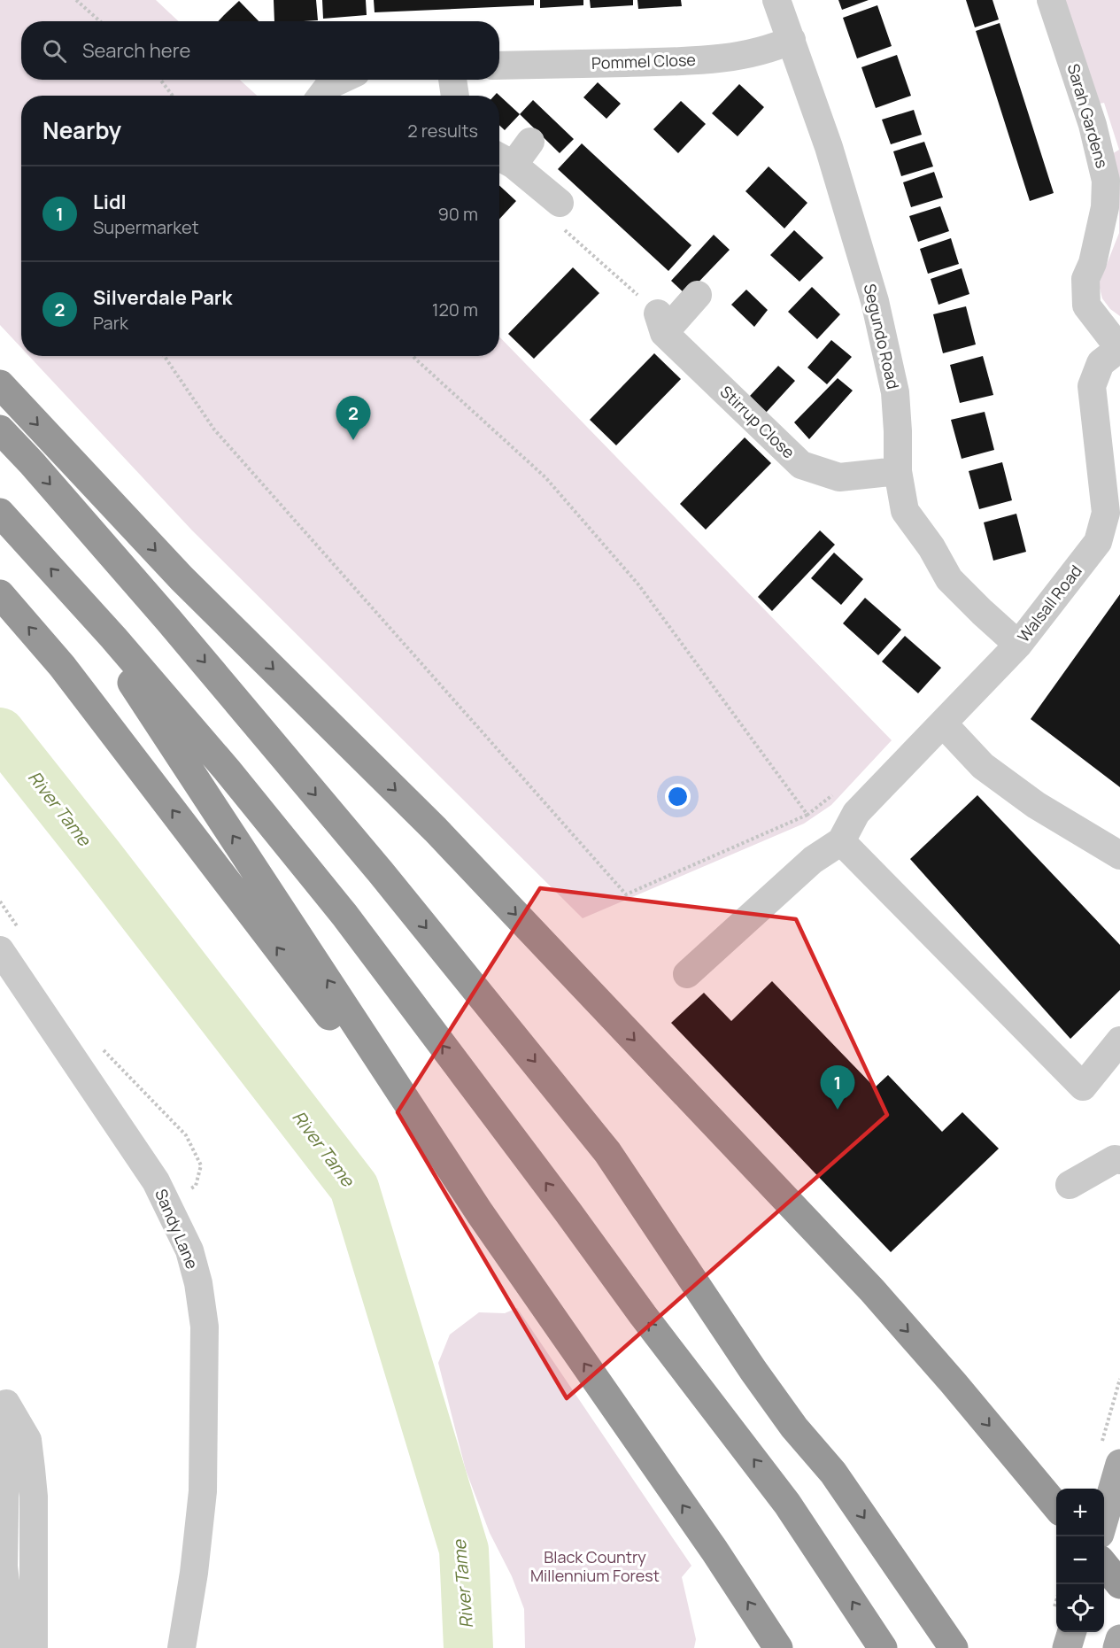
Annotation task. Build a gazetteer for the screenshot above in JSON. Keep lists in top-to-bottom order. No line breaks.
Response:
{"streets":{"street":["Pommel Close","Sarah Gardens","Segundo Road","Stirrup Close","Walsall Road","Sandy Lane"]},"crossings":[["Pommel Close","Segundo Road"],["Sarah Gardens","Walsall Road"],["Segundo Road","Stirrup Close"],["Segundo Road","Walsall Road"]],"water":["River Tame"],"parks":["Black Country Millennium Forest"],"page":{"search":"Search here","heading":["Nearby","2 results"],"list":[{"mark":"1","name":"Lidl","note":"Supermarket","value":"90 m"},{"mark":"2","name":"Silverdale Park","note":"Park","value":"120 m"}],"pins":["2","1"],"map_buttons":["+","−"]}}
